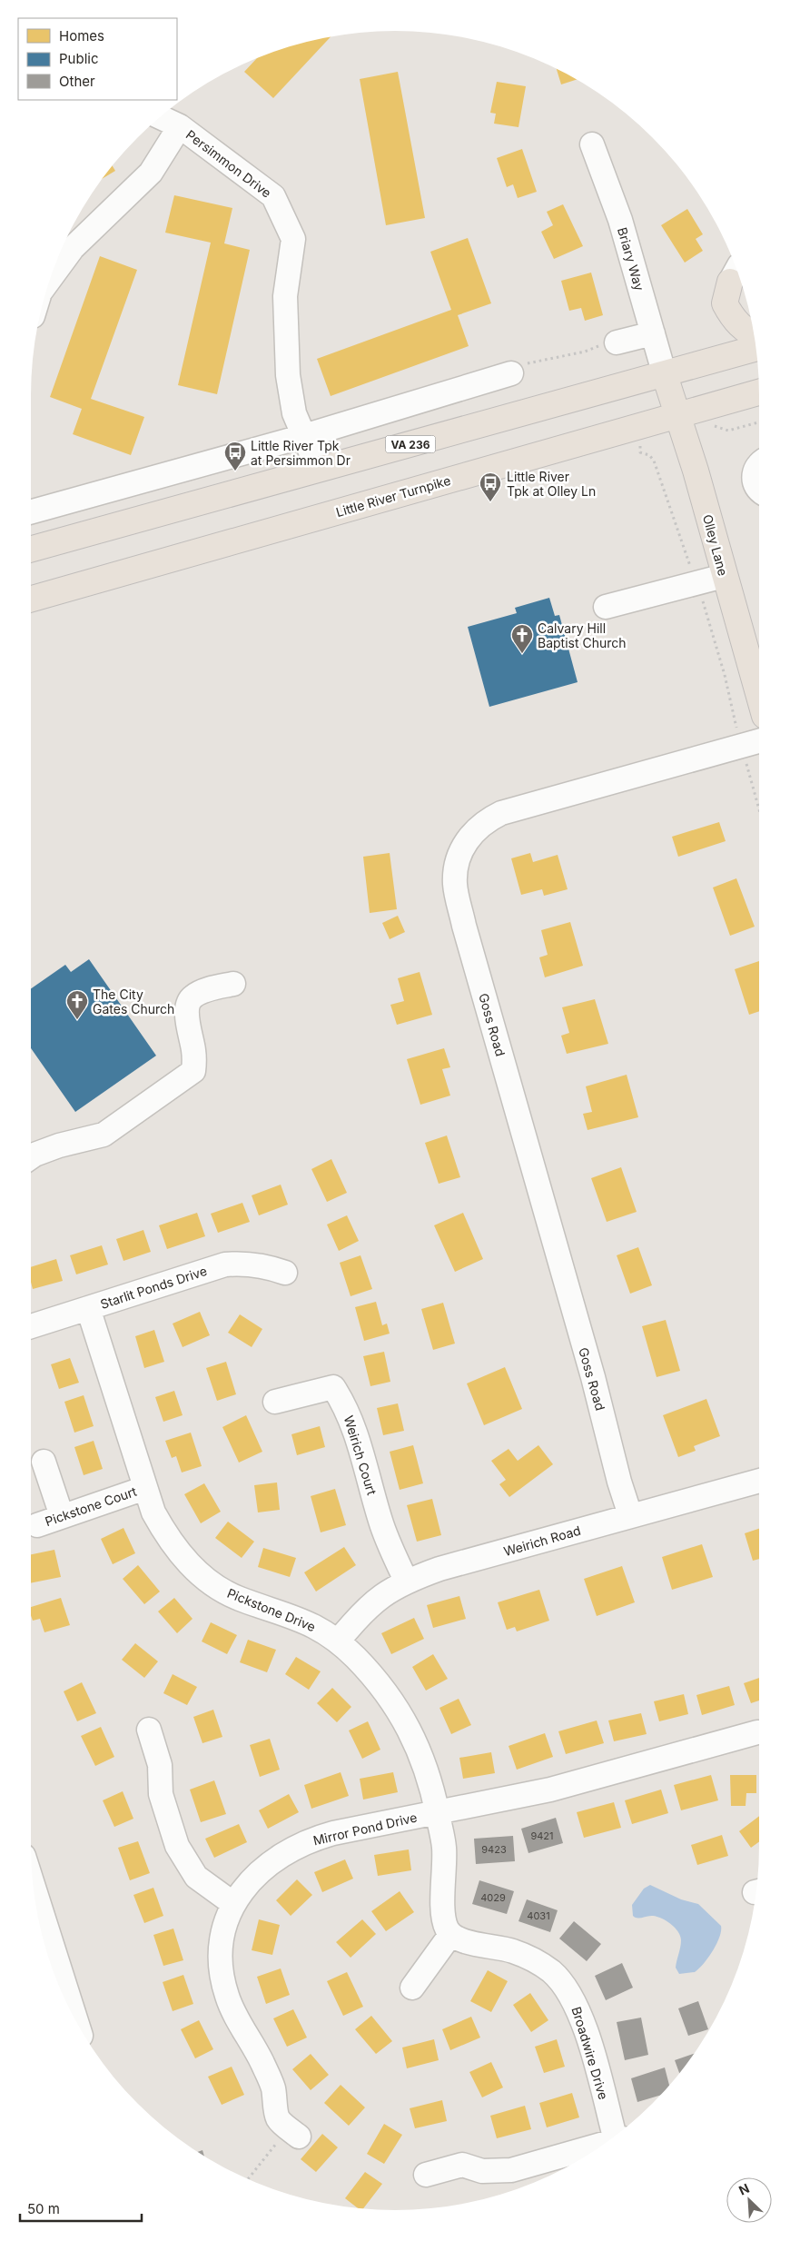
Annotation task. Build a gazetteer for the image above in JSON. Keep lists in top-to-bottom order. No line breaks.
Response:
{"streets":{"main road":["VA 236","Little River Turnpike","Olley Lane"],"street":["Persimmon Drive","Briary Way","Goss Road","Starlit Ponds Drive","Weirich Court","Pickstone Court","Weirich Road","Pickstone Drive","Mirror Pond Drive","Broadwire Drive"]},"crossings":[["Persimmon Drive","VA 236"],["Briary Way","VA 236"],["Briary Way","Olley Lane"],["VA 236","Olley Lane"],["Little River Turnpike","Olley Lane"],["Goss Road","Weirich Road"],["Starlit Ponds Drive","Pickstone Drive"],["Weirich Court","Weirich Road"],["Pickstone Court","Pickstone Drive"],["Weirich Road","Pickstone Drive"],["Pickstone Drive","Mirror Pond Drive"],["Pickstone Drive","Broadwire Drive"]],"places":{"bus stop":["Little River Tpk at Persimmon Dr","Little River Tpk at Olley Ln"],"church":["Calvary Hill Baptist Church","The City Gates Church"]},"house_numbers":["9421","9423","4029","4031"],"legend":["Homes","Public","Other"],"scale_bar":"50 m","north":"top left"}
